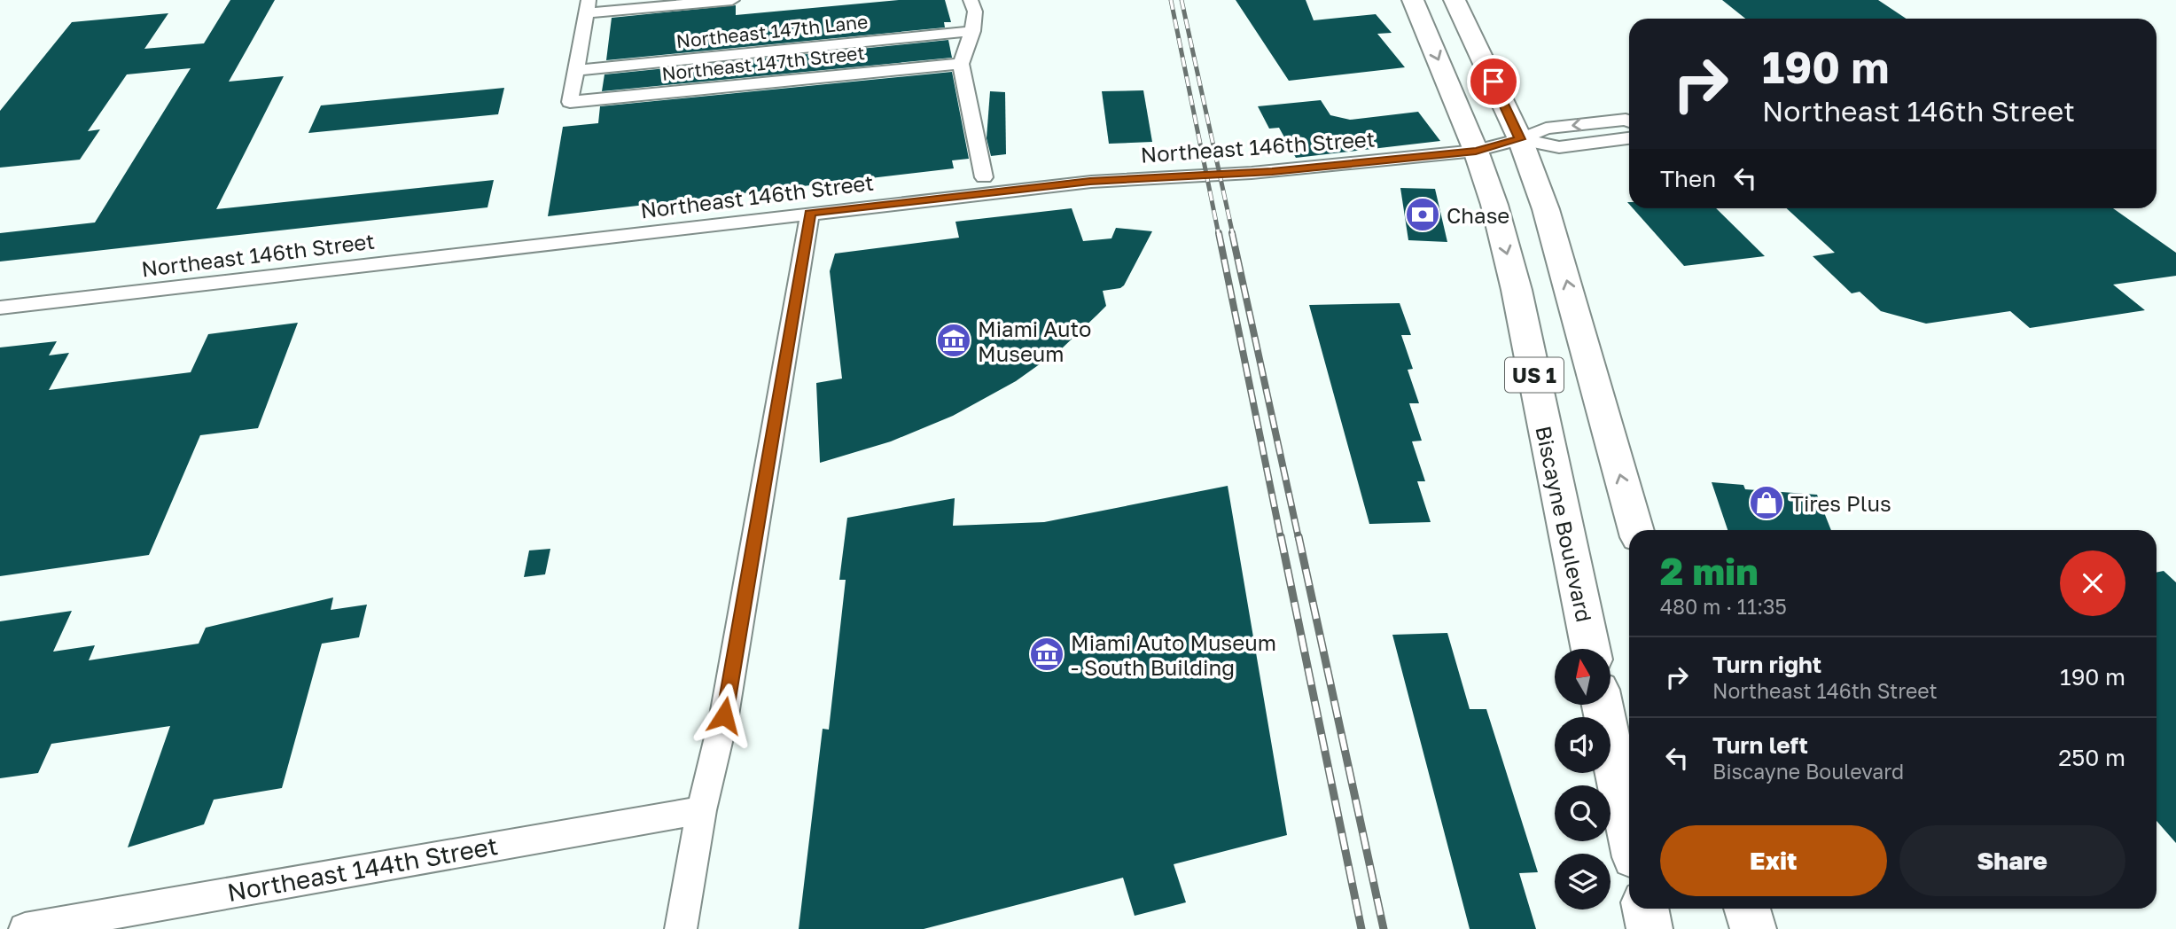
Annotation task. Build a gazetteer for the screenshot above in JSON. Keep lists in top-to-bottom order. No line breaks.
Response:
{"streets":{"main road":["US 1","Biscayne Boulevard"],"street":["Northeast 147th Lane","Northeast 147th Street","Northeast 146th Street","Northeast 144th Street"]},"crossings":[["Northeast 147th Lane","Northeast 147th Street"],["Northeast 146th Street","US 1"],["Northeast 146th Street","Biscayne Boulevard"]],"places":{"bank":["Chase"],"museum":["Miami Auto Museum","Miami Auto Museum - South Building"],"shop":["Tires Plus"]},"north":"top","page":{"turn":["190 m","Northeast 146th Street"],"then":"Then","heading":["2 min","480 m · 11:35"],"list":[{"name":"Turn right","note":"Northeast 146th Street","value":"190 m"},{"name":"Turn left","note":"Biscayne Boulevard","value":"250 m"}],"buttons":["Exit","Share"]}}
